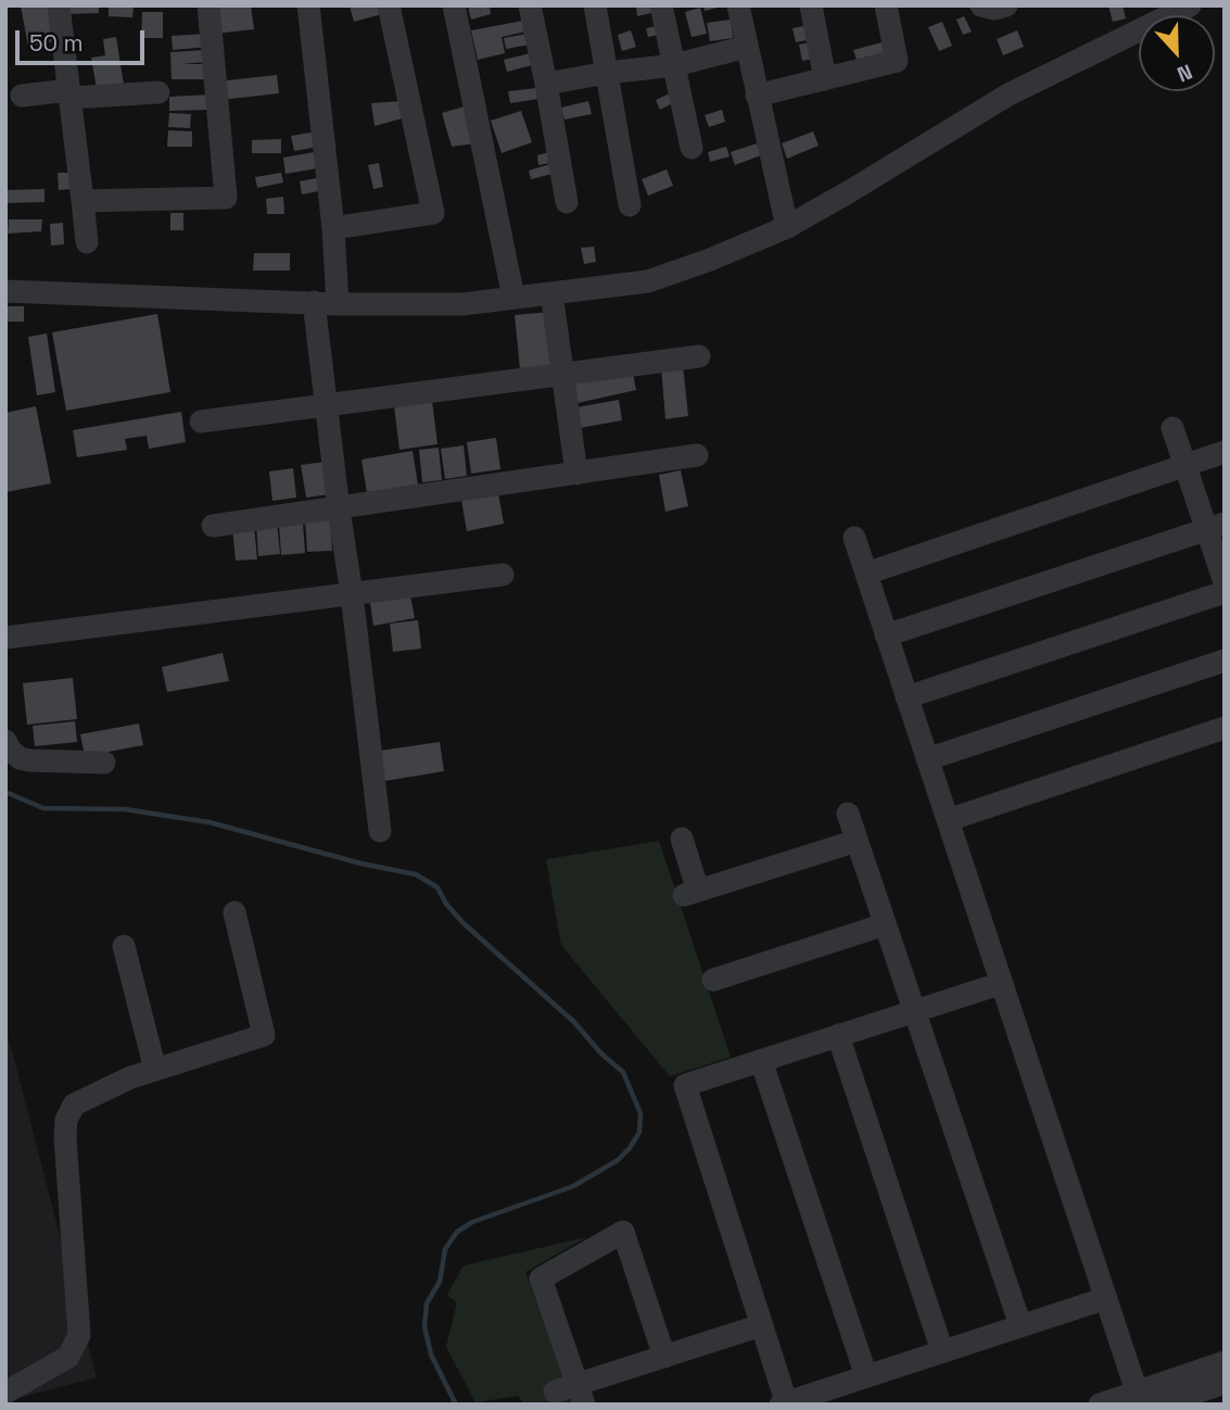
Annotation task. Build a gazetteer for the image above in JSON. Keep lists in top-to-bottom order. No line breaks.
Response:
{"scale_bar":"50 m","north":"bottom"}
